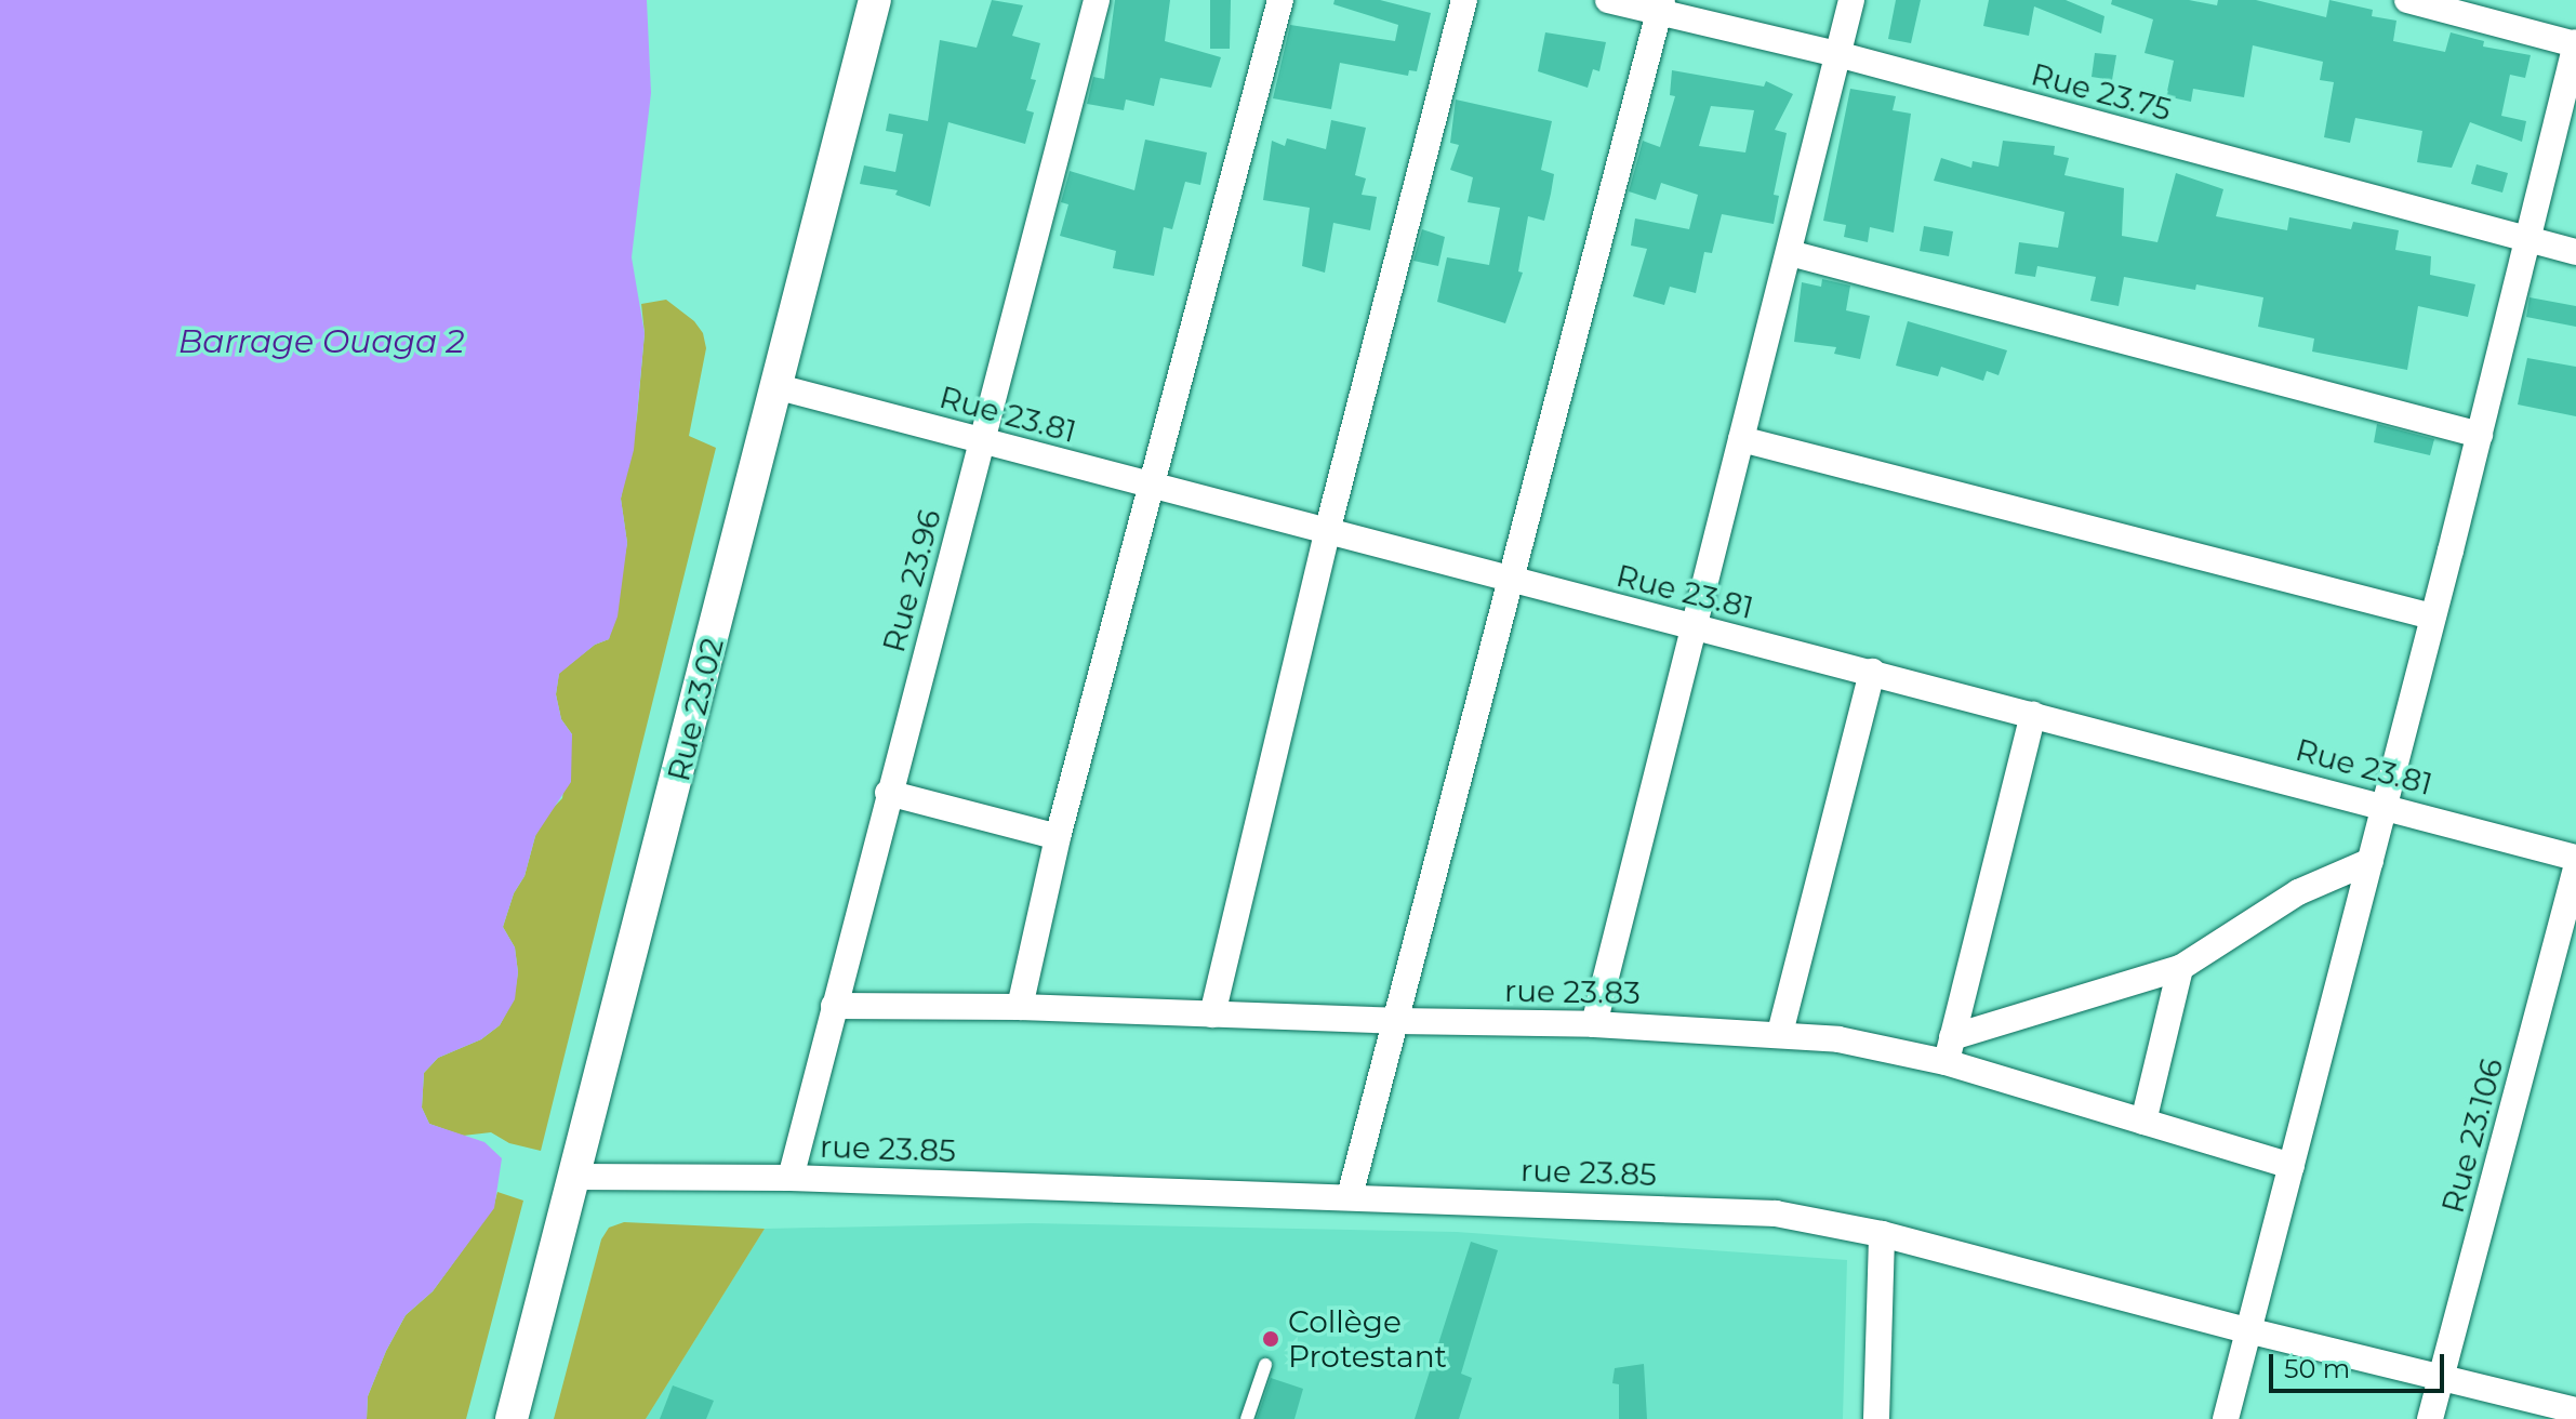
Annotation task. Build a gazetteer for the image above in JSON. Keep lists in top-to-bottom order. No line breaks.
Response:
{"streets":{"street":["Rue 23.75","Rue 23.81","Rue 23.96","Rue 23.02","rue 23.83","Rue 23.106","rue 23.85"]},"crossings":[["Rue 23.81","Rue 23.96"],["Rue 23.81","Rue 23.02"],["Rue 23.96","rue 23.83"],["Rue 23.96","rue 23.85"],["Rue 23.02","rue 23.85"],["Rue 23.106","rue 23.85"]],"water":["Barrage Ouaga 2"],"places":["Collège Protestant"],"scale_bar":"50 m"}
